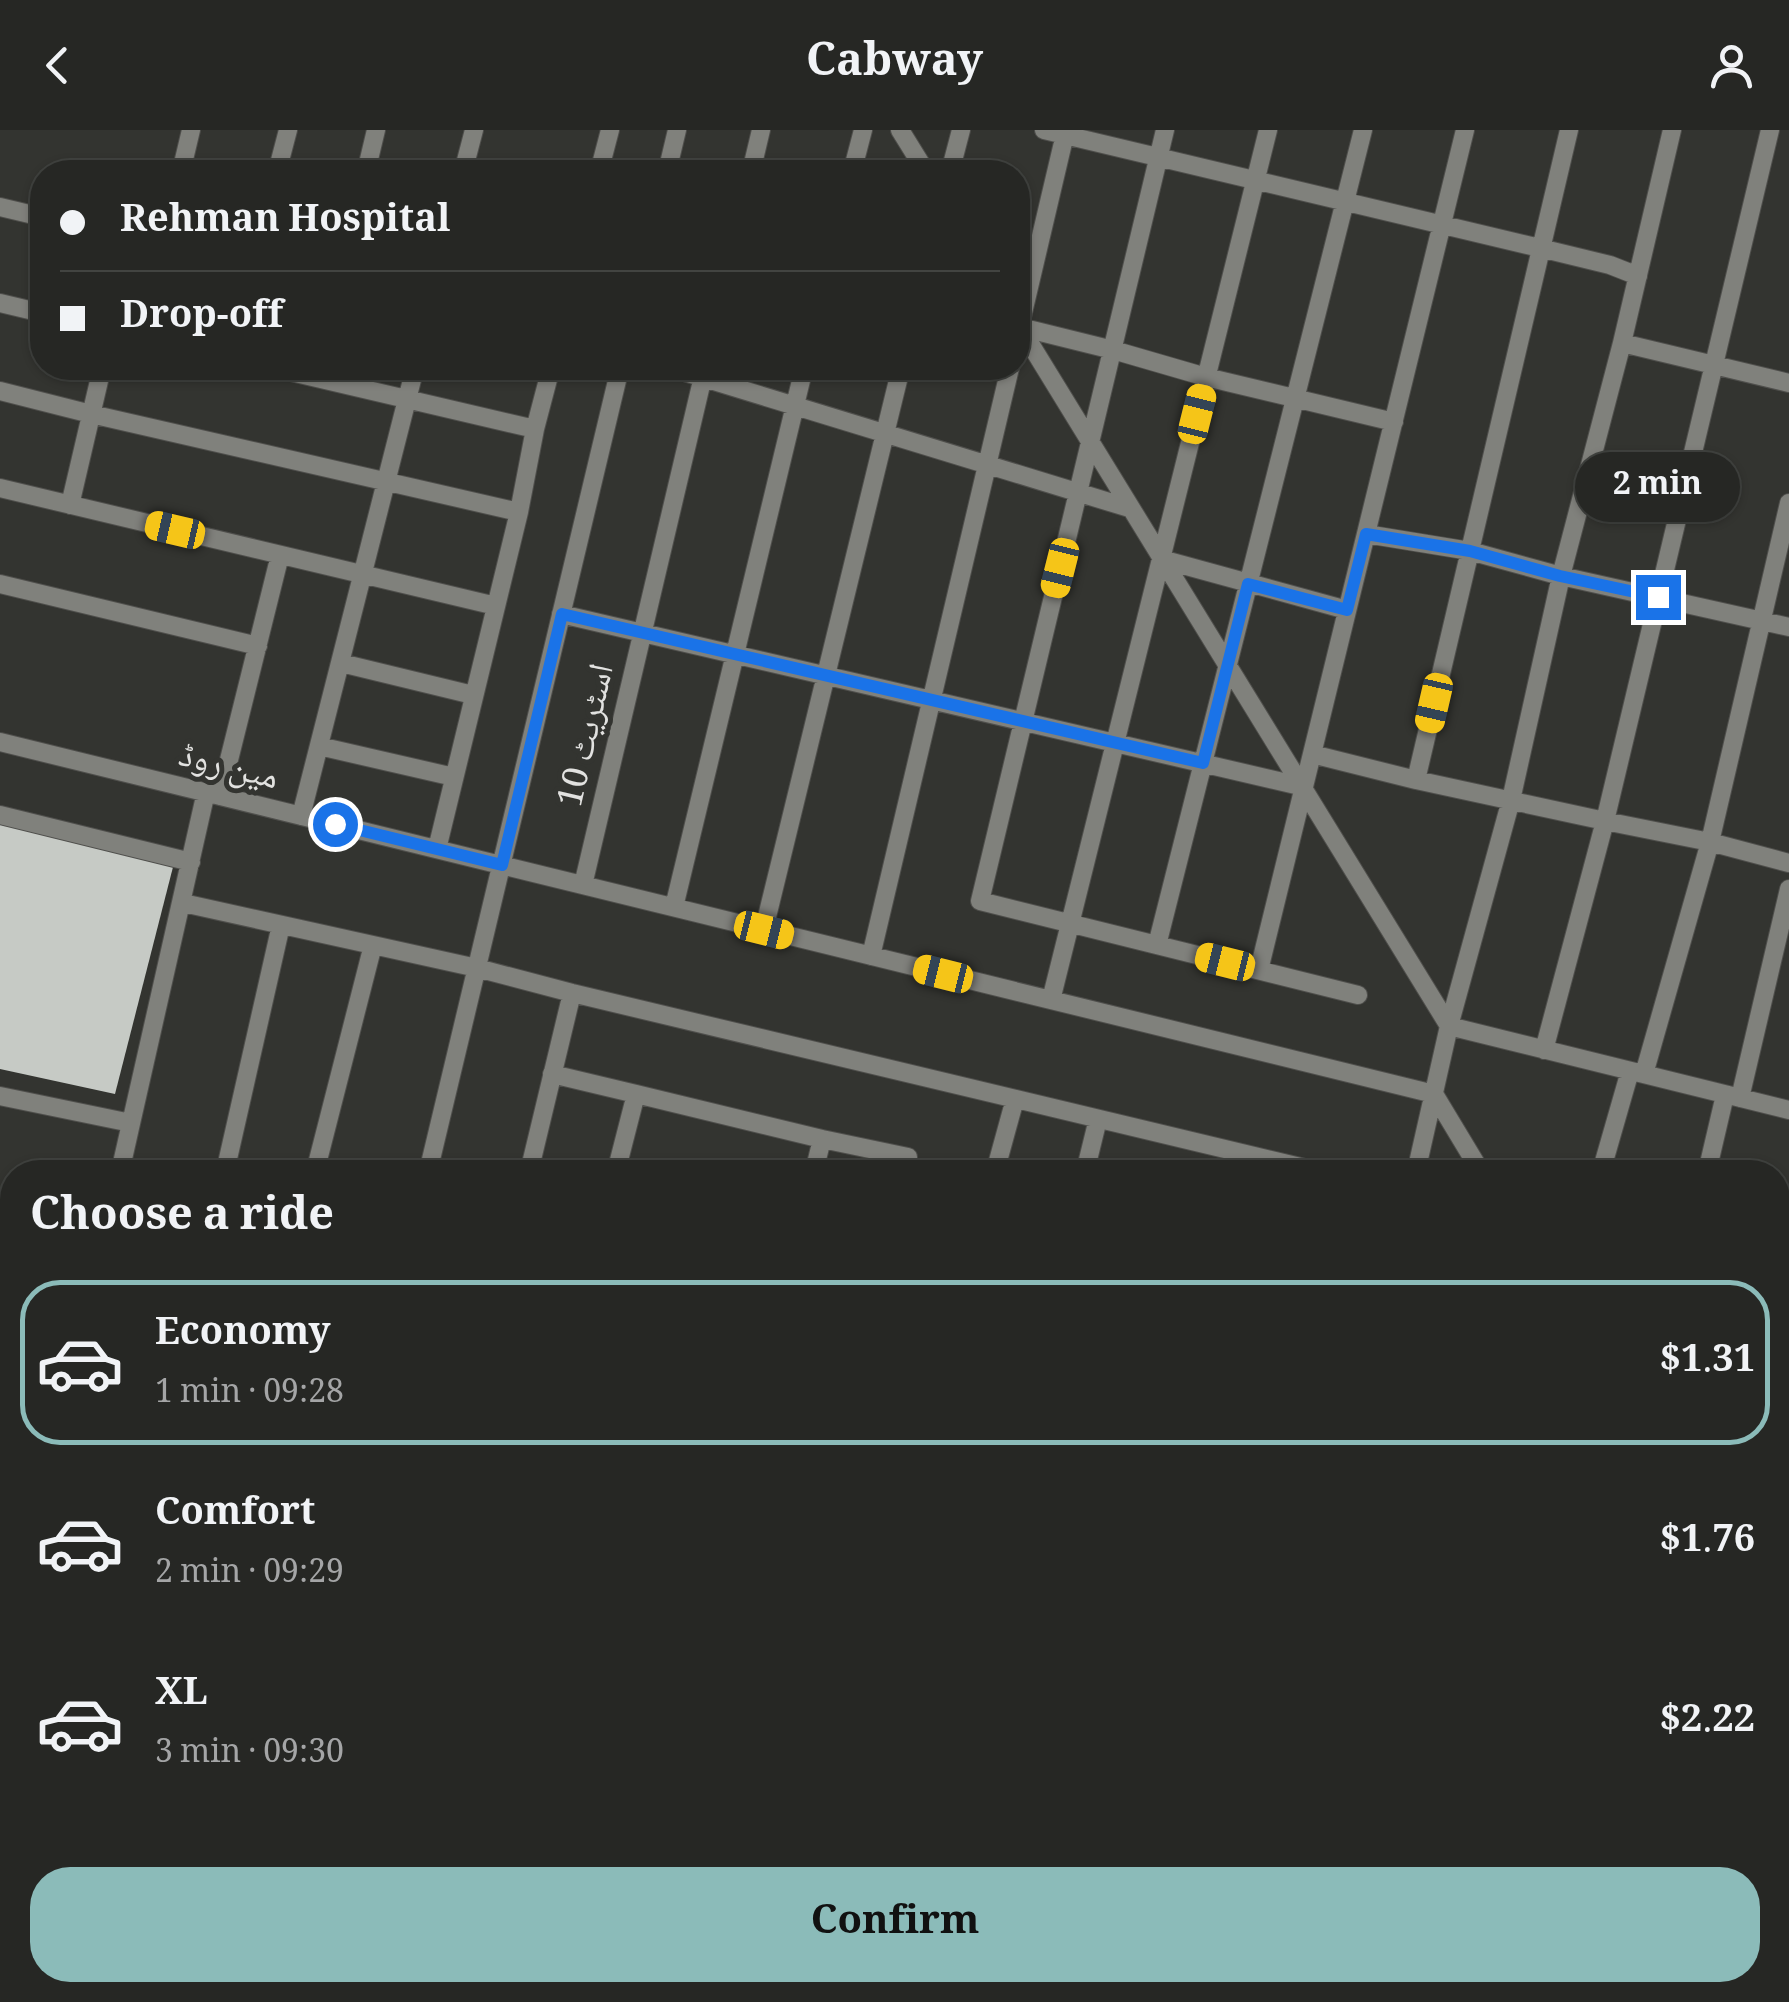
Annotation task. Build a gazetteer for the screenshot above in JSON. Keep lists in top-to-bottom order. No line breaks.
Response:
{"streets":{"street":["اسٹریٹ 10","مین روڈ"]},"crossings":[["اسٹریٹ 10","مین روڈ"]],"page":{"header":"Cabway","banner":["Rehman Hospital","Drop-off"],"bubble":"2 min","heading":"Choose a ride","list":[{"name":"Economy","note":"1 min · 09:28","value":"$1.31"},{"name":"Comfort","note":"2 min · 09:29","value":"$1.76"},{"name":"XL","note":"3 min · 09:30","value":"$2.22"}],"buttons":"Confirm"}}
